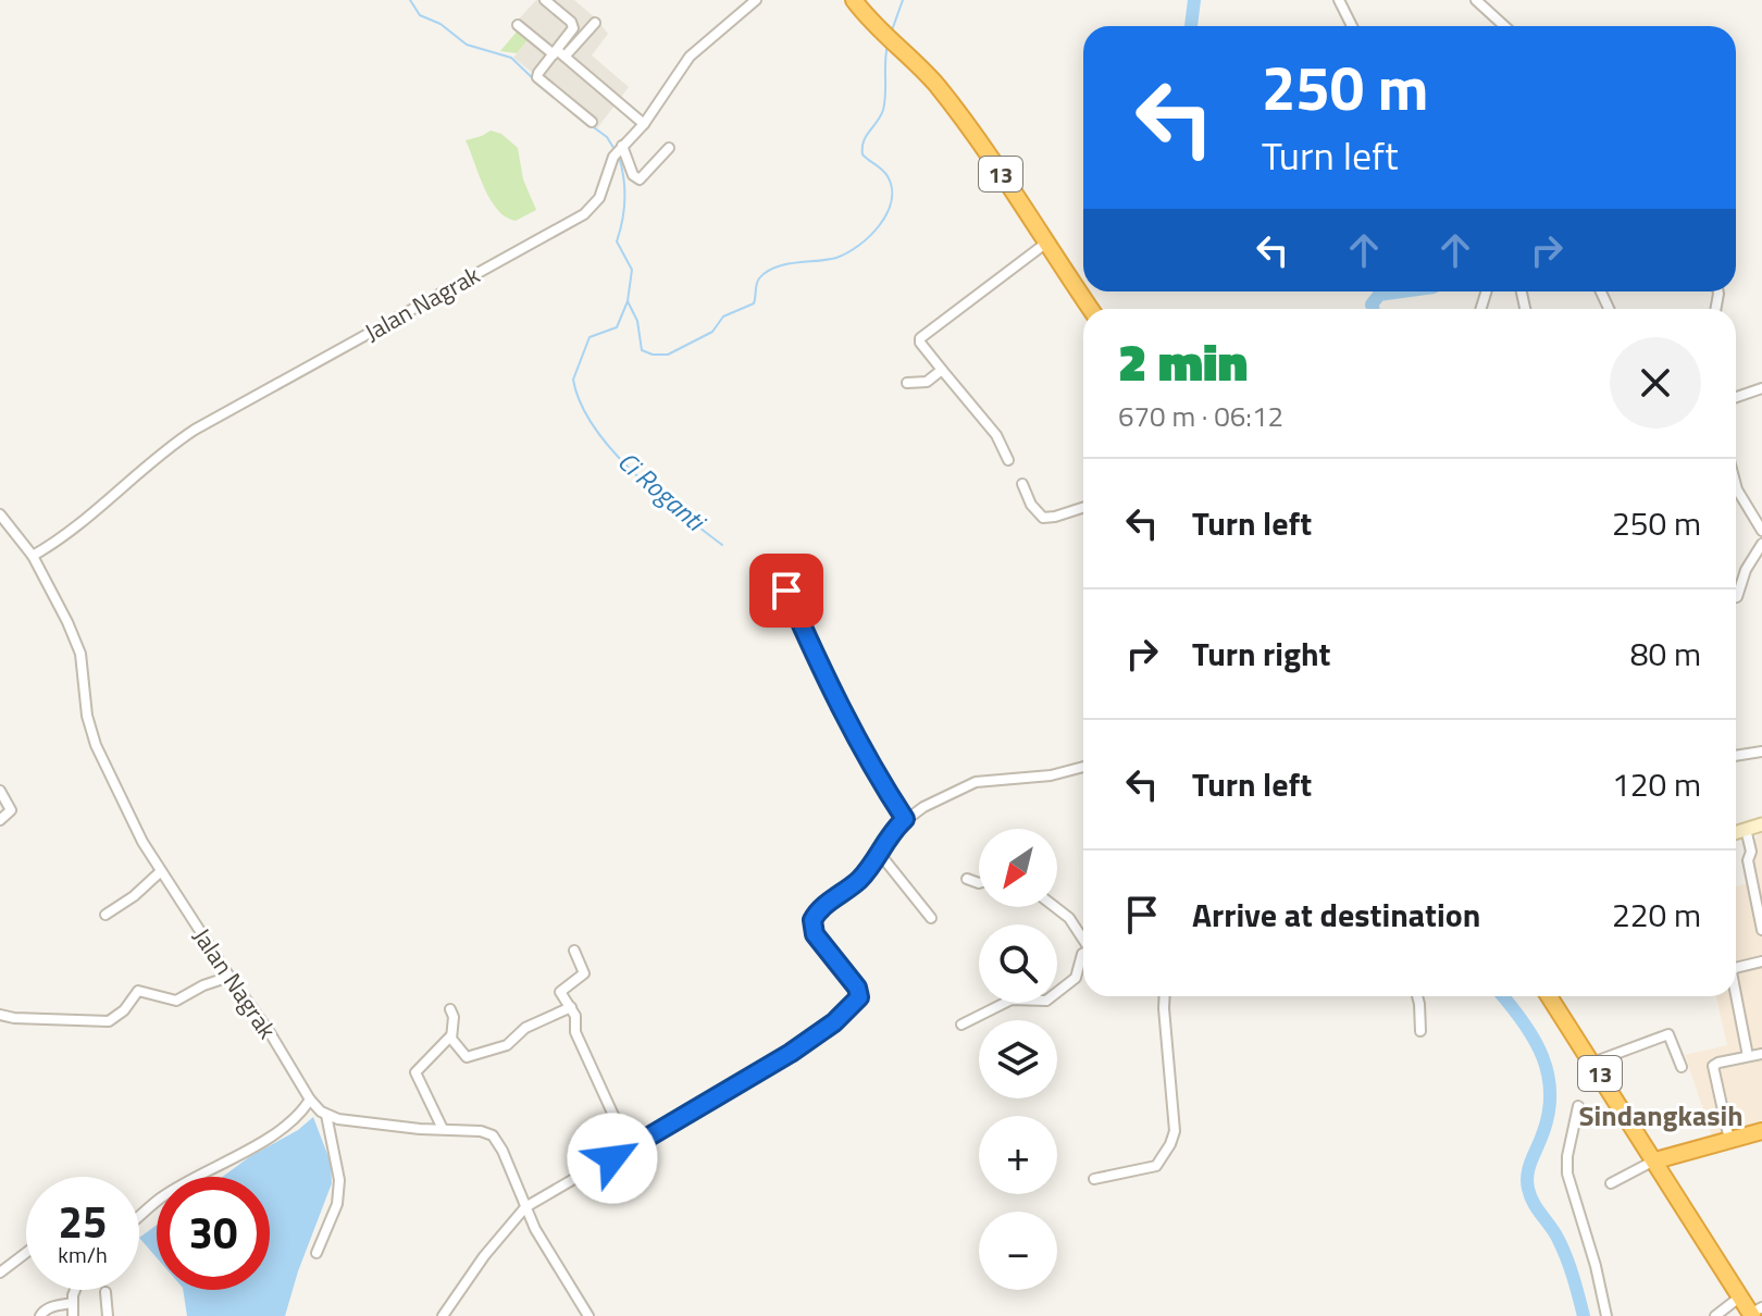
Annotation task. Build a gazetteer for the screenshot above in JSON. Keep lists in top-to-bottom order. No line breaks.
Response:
{"streets":{"highway":["13"],"street":["Jalan Nagrak"]},"districts":["Sindangkasih"],"water":["Ci Roganti"],"north":"bottom left","page":{"turn":["250 m","Turn left"],"heading":["2 min","670 m · 06:12"],"list":[{"name":"Turn left","value":"250 m"},{"name":"Turn right","value":"80 m"},{"name":"Turn left","value":"120 m"},{"name":"Arrive at destination","value":"220 m"}],"map_buttons":["+","−"],"speed":"25 km/h","limit":"30"}}
